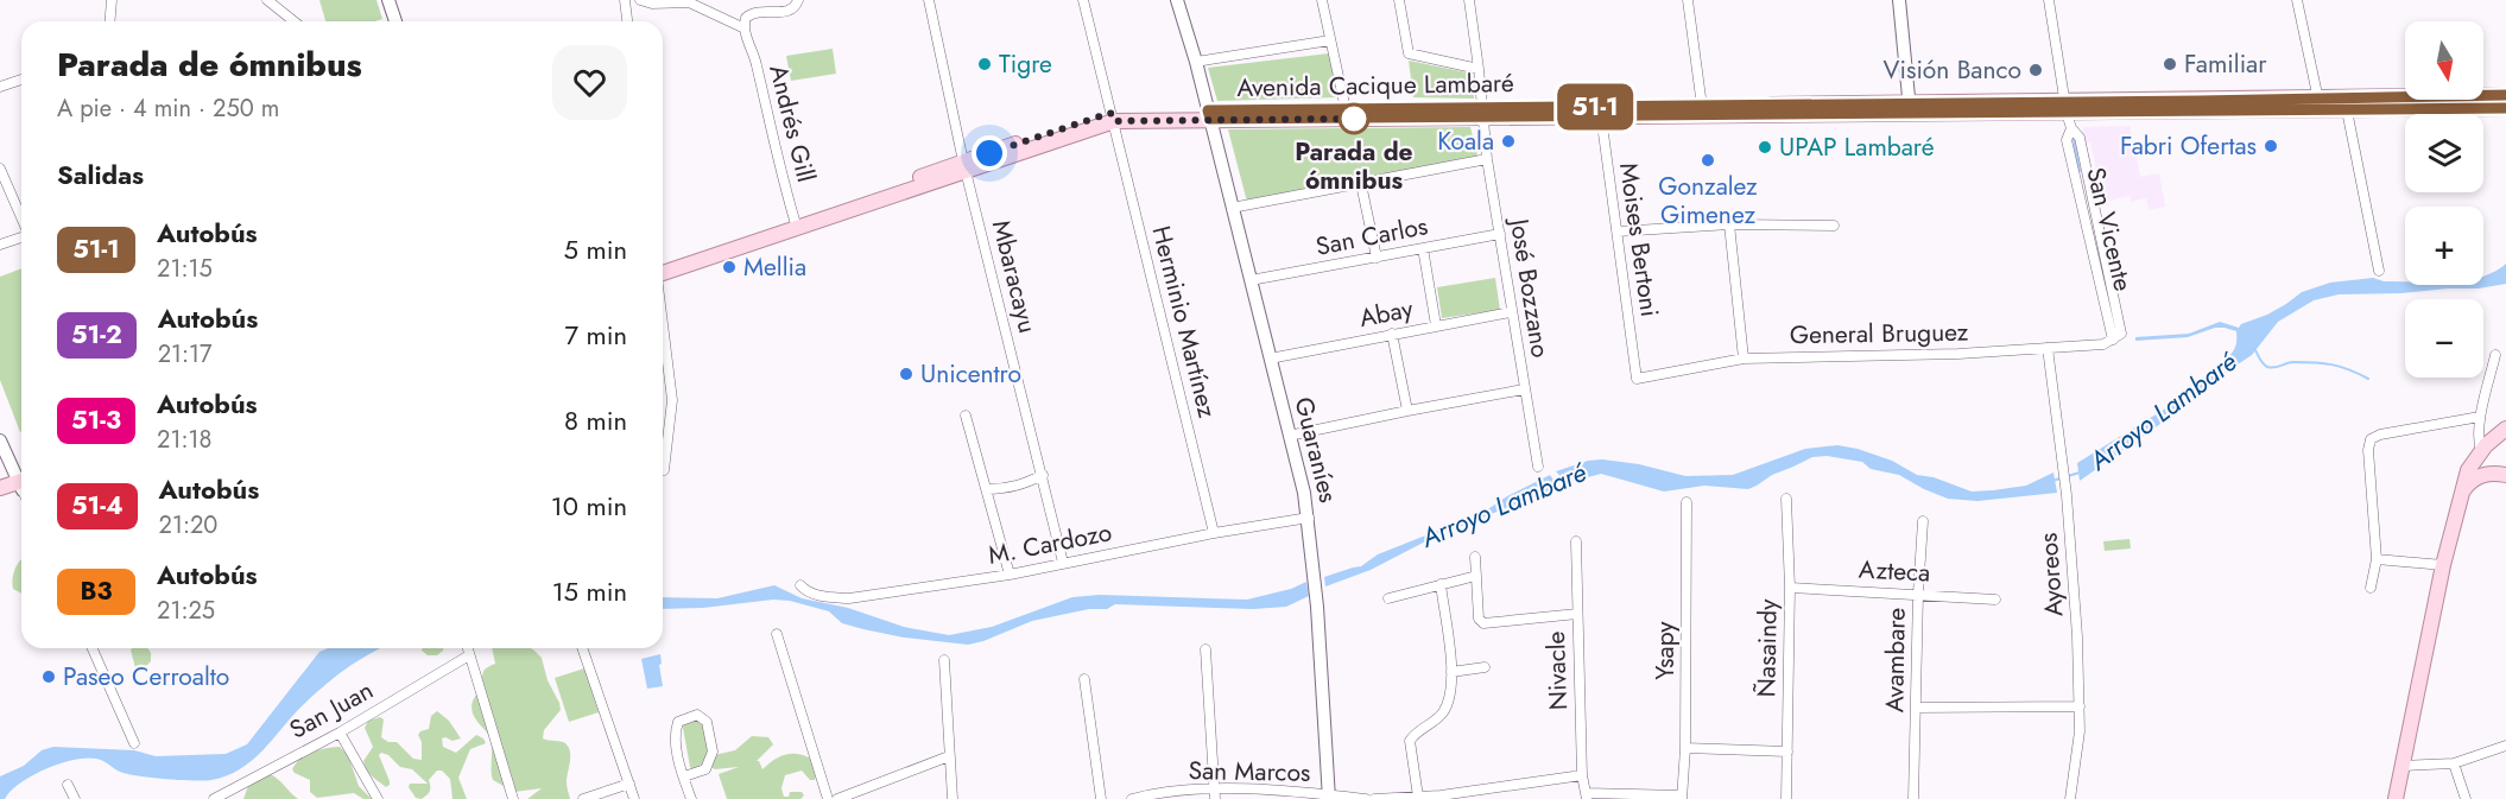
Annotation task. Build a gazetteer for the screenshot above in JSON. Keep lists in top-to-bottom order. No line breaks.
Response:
{"streets":{"main road":["Avenida Cacique Lambaré"],"street":["Andrés Gill","San Vicente","San Carlos","Moises Bertoni","Mbaracayu","José Bozzano","Abay","Herminio Martínez","General Bruguez","Guaraníes","M. Cardozo","Azteca","Ayoreos","Ñasaindy","Ysapy","Avambare","Nivacle","San Juan","San Marcos"]},"crossings":[["Avenida Cacique Lambaré","Andrés Gill"],["Avenida Cacique Lambaré","San Vicente"],["Avenida Cacique Lambaré","Moises Bertoni"],["Avenida Cacique Lambaré","Mbaracayu"],["Avenida Cacique Lambaré","José Bozzano"],["Avenida Cacique Lambaré","Herminio Martínez"],["Avenida Cacique Lambaré","Guaraníes"],["San Vicente","General Bruguez"],["San Carlos","José Bozzano"],["San Carlos","Guaraníes"],["Moises Bertoni","General Bruguez"],["Mbaracayu","M. Cardozo"],["José Bozzano","Abay"],["Abay","Guaraníes"],["Herminio Martínez","M. Cardozo"],["General Bruguez","Ayoreos"],["Guaraníes","M. Cardozo"],["Guaraníes","San Marcos"],["Azteca","Ñasaindy"],["Azteca","Avambare"]],"water":["Arroyo Lambaré"],"places":["Tigre","Familiar","Visión Banco","Parada de ómnibus","Koala","Fabri Ofertas","UPAP Lambaré","Gonzalez Gimenez","Mellia","Unicentro","Paseo Cerroalto"],"lines":["bus line 51-1"],"north":"bottom","page":{"on_map":"51-1","map_buttons":["+","−"],"heading":[["Parada de ómnibus","A pie · 4 min · 250 m"],"Salidas"],"list":[{"mark":"51-1","name":"Autobús","note":"21:15","value":"5 min"},{"mark":"51-2","name":"Autobús","note":"21:17","value":"7 min"},{"mark":"51-3","name":"Autobús","note":"21:18","value":"8 min"},{"mark":"51-4","name":"Autobús","note":"21:20","value":"10 min"},{"mark":"B3","name":"Autobús","note":"21:25","value":"15 min"}]}}
